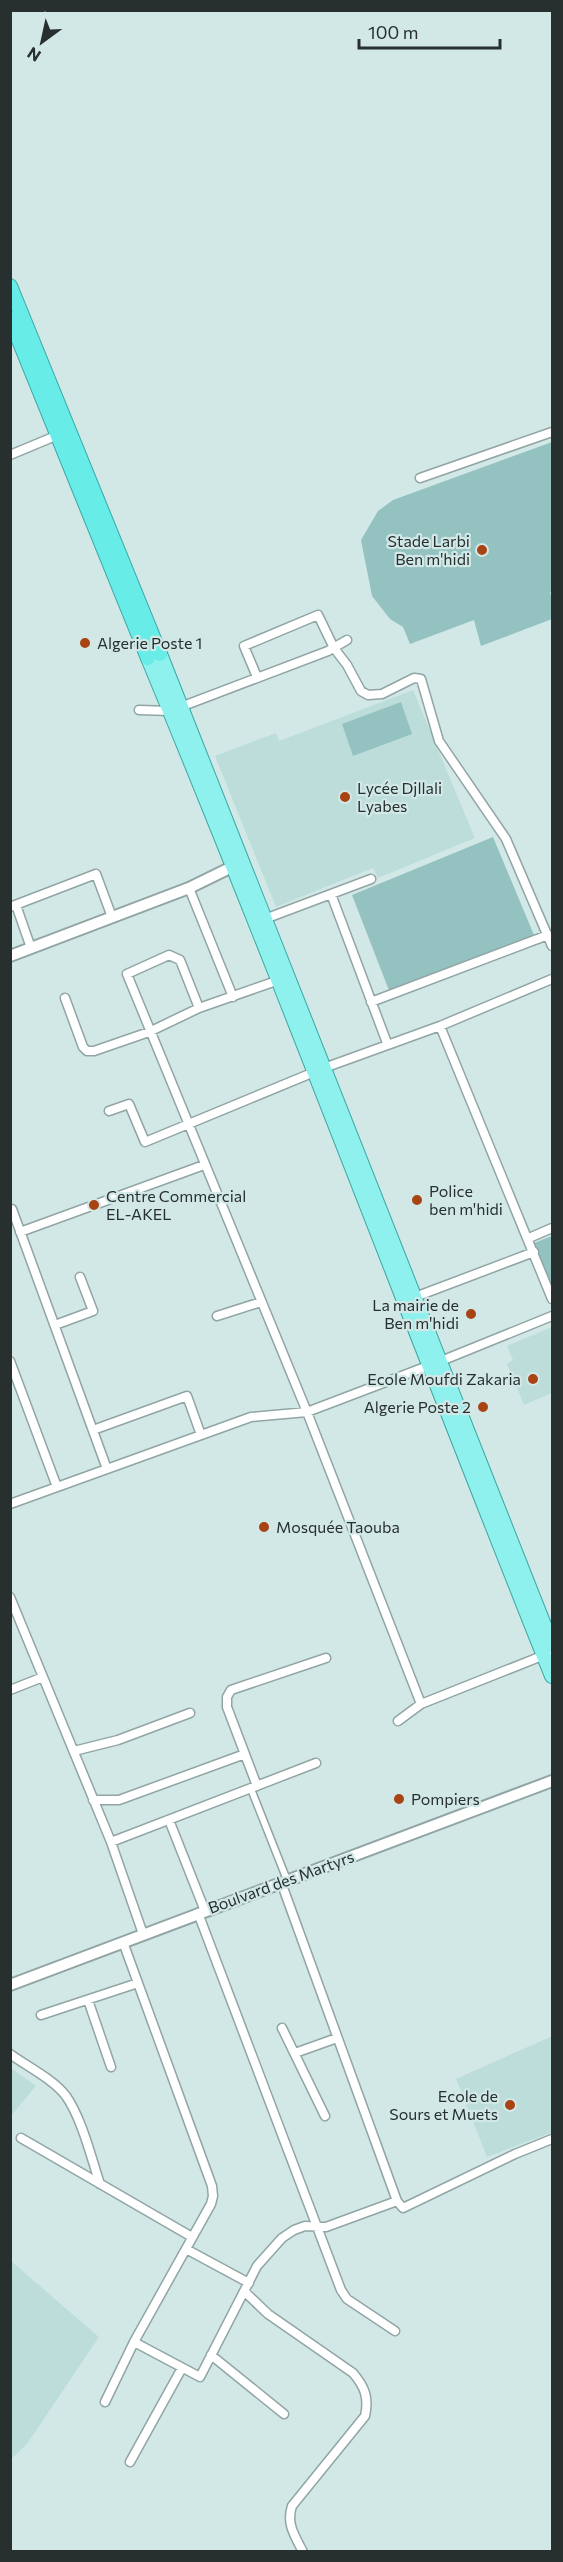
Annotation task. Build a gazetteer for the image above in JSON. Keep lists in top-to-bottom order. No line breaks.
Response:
{"streets":{"street":["Boulvard des Martyrs"]},"places":["Stade Larbi Ben m'hidi","Algerie Poste 1","Lycée Djllali Lyabes","Police ben m'hidi","Centre Commercial EL-AKEL","La mairie de Ben m'hidi","Ecole Moufdi Zakaria","Algerie Poste 2","Mosquée Taouba","Pompiers","Ecole de Sours et Muets"],"scale_bar":"100 m","north":"bottom left"}
